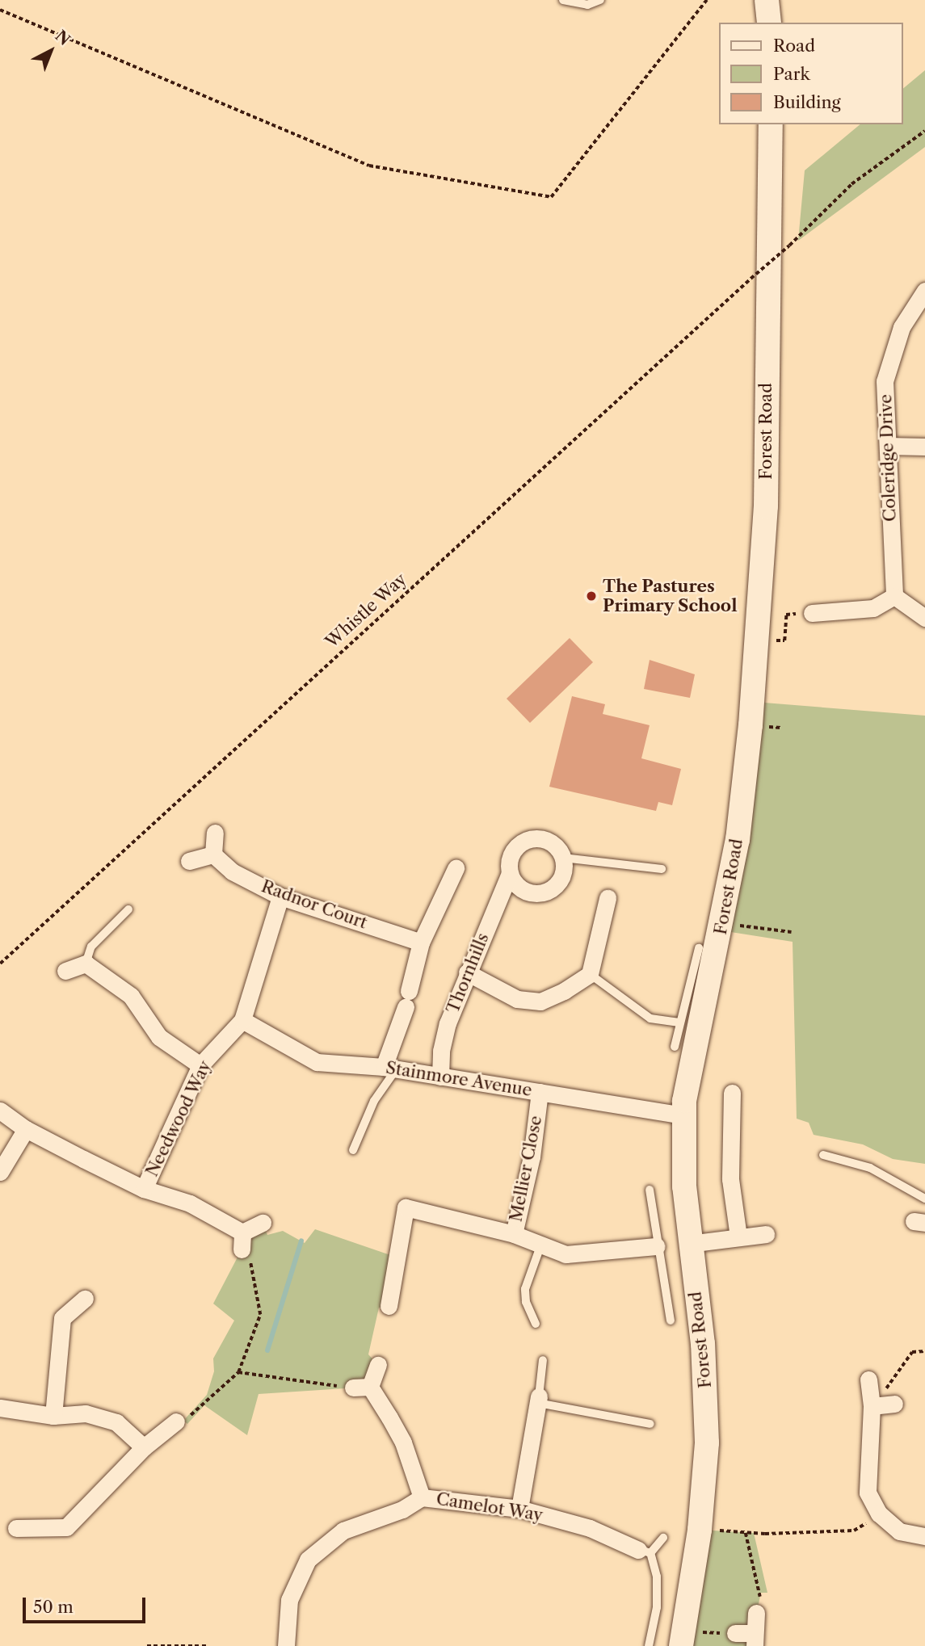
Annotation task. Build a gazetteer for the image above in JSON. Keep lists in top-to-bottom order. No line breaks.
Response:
{"streets":{"street":["Forest Road","Coleridge Drive","Radnor Court","Thornhills","Stainmore Avenue","Needwood Way","Mellier Close","Camelot Way"],"path":["Whistle Way"]},"crossings":[["Forest Road","Stainmore Avenue"],["Radnor Court","Needwood Way"],["Thornhills","Stainmore Avenue"],["Stainmore Avenue","Needwood Way"],["Stainmore Avenue","Mellier Close"]],"places":["The Pastures Primary School"],"legend":["Road","Park","Building"],"scale_bar":"50 m","north":"top right"}
